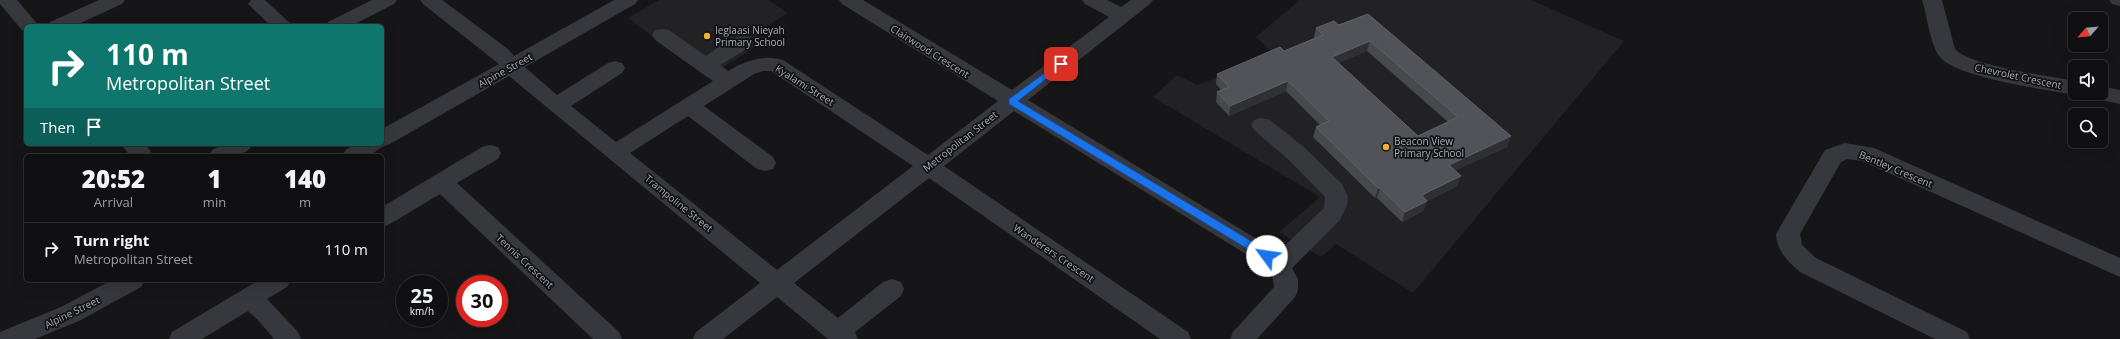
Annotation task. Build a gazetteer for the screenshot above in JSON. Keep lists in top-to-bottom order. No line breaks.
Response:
{"streets":{"street":["Clairwood Crescent","Alpine Street","Chevrolet Crescent","Kyalami Street","Metropolitan Street","Bentley Crescent","Trampoline Street","Wanderers Crescent","Tennis Crescent"]},"crossings":[["Clairwood Crescent","Metropolitan Street"],["Alpine Street","Trampoline Street"],["Kyalami Street","Metropolitan Street"],["Kyalami Street","Trampoline Street"],["Kyalami Street","Wanderers Crescent"],["Metropolitan Street","Trampoline Street"],["Metropolitan Street","Wanderers Crescent"]],"places":["Ieglaasi Nieyah Primary School","Beacon View Primary School"],"north":"bottom left","page":{"turn":["110 m","Metropolitan Street"],"then":"Then","eta":["20:52","Arrival","1","min","140","m"],"list":[{"name":"Turn right","note":"Metropolitan Street","value":"110 m"}],"speed":"25 km/h","limit":"30"}}
